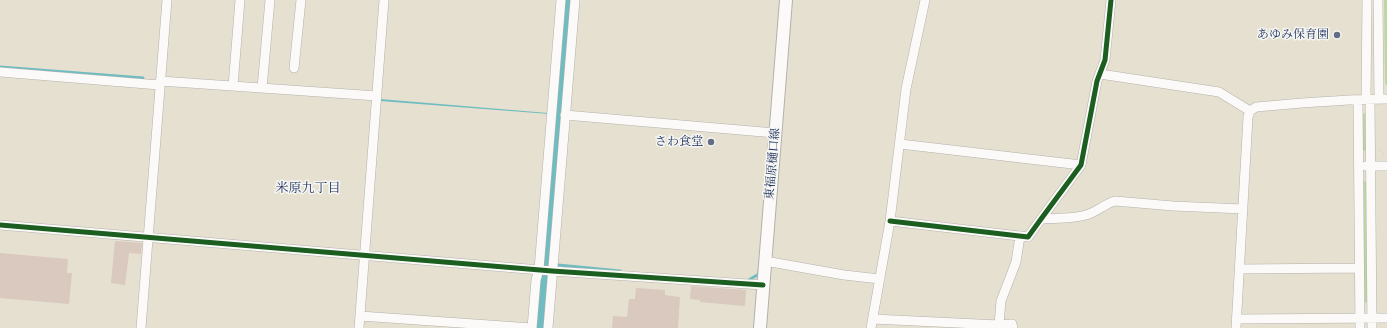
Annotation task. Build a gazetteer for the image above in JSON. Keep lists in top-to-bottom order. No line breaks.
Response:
{"streets":{"main road":["東福原樋口線"]},"districts":["米原九丁目"],"places":["あゆみ保育園","さわ食堂"]}
